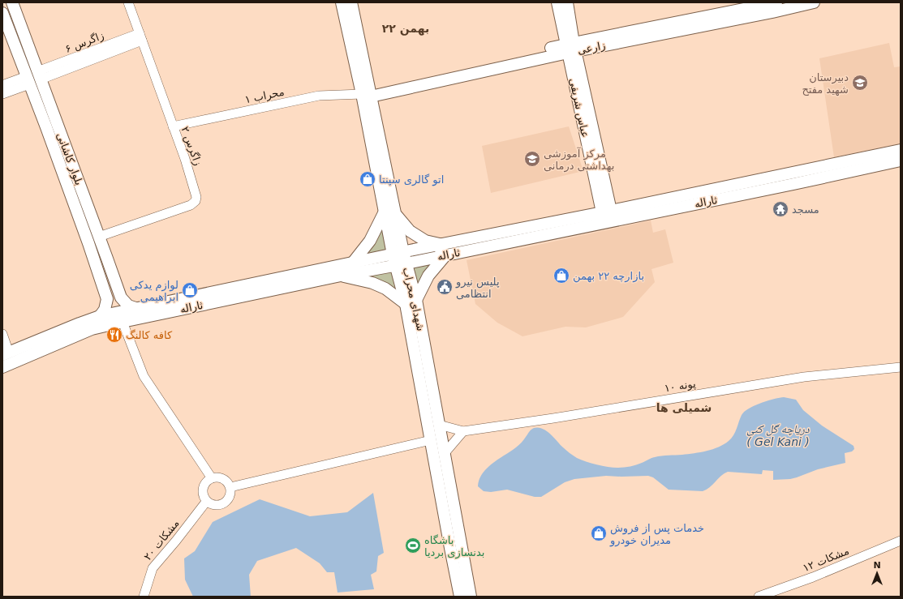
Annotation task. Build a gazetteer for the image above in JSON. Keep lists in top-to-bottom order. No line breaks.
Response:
{"streets":{"main road":["زارعی","عباس شریفی","بلوار کاشانی","ثاراله","شهدای محراب"],"street":["زاگرس ۶","محراب ۱","زاگرس ۲","پونه ۱۰","مشکات ۲۰","مشکات ۱۲"]},"crossings":[["زاگرس ۶","زاگرس ۲"],["زاگرس ۶","بلوار کاشانی"],["زارعی","محراب ۱"],["زارعی","عباس شریفی"],["زارعی","شهدای محراب"],["محراب ۱","زاگرس ۲"],["محراب ۱","شهدای محراب"],["عباس شریفی","ثاراله"],["زاگرس ۲","بلوار کاشانی"],["ثاراله","شهدای محراب"]],"districts":["۲۲ بهمن","شمیلی ها"],"water":["دریاچه گل کنی ( Gel Kani )"],"places":{"school or university":["دبیرستان شهید مفتح","مرکز آموزشی بهداشتی درمانی"],"shop":["اتو گالری سپنتا","بازارچه ۲۲ بهمن","لوازم یدکی ابراهیمی","خدمات پس از فروش مدیران خودرو"],"temple":["مسجد"],"public building":["پلیس نیرو انتظامی"],"restaurant":["کافه کالنگ"],"sports":["باشگاه بدنسازی بردیا"]},"north":"top"}
